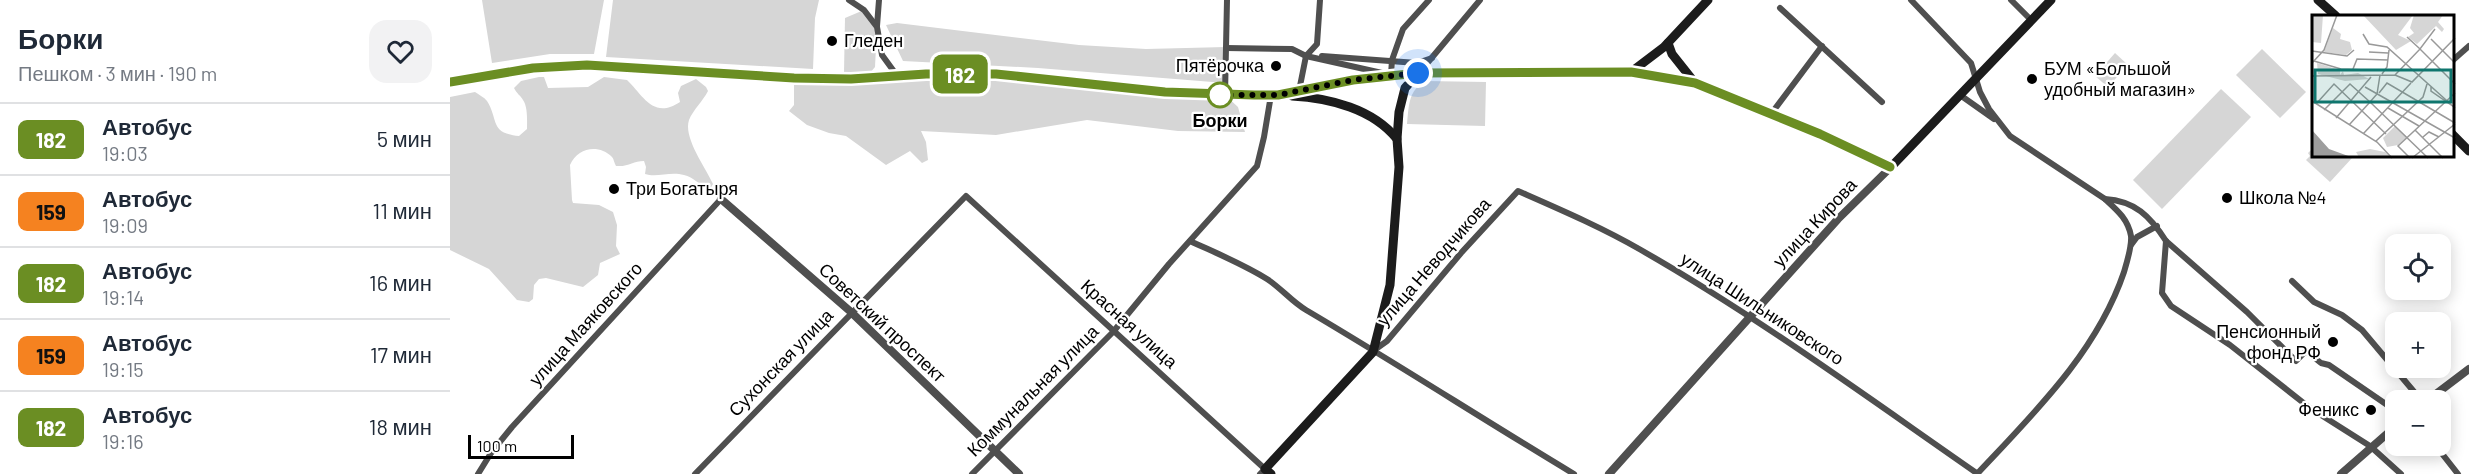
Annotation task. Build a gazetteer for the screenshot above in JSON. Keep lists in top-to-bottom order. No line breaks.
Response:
{"streets":{"main road":["улица Кирова","улица Неводчикова"],"street":["улица Шильниковского","Советский проспект","улица Маяковского","Красная улица","Сухонская улица","Коммунальная улица"]},"crossings":[["улица Кирова","улица Шильниковского"],["улица Неводчикова","улица Шильниковского"],["улица Неводчикова","Красная улица"],["Советский проспект","улица Маяковского"],["Советский проспект","Сухонская улица"],["Советский проспект","Коммунальная улица"],["Красная улица","Сухонская улица"],["Красная улица","Коммунальная улица"]],"places":["Гледен","Пятёрочка","БУМ «Большой удобный магазин»","Борки","Три Богатыря","Школа №4","Пенсионный фонд РФ","Феникс"],"lines":["bus line 182"],"scale_bar":"100 m","page":{"heading":["Борки","Пешком · 3 мин · 190 m"],"on_map":"182","list":[{"mark":"182","name":"Автобус","note":"19:03","value":"5 мин"},{"mark":"159","name":"Автобус","note":"19:09","value":"11 мин"},{"mark":"182","name":"Автобус","note":"19:14","value":"16 мин"},{"mark":"159","name":"Автобус","note":"19:15","value":"17 мин"},{"mark":"182","name":"Автобус","note":"19:16","value":"18 мин"}],"map_buttons":["+","−"],"scale":"100 m"}}
